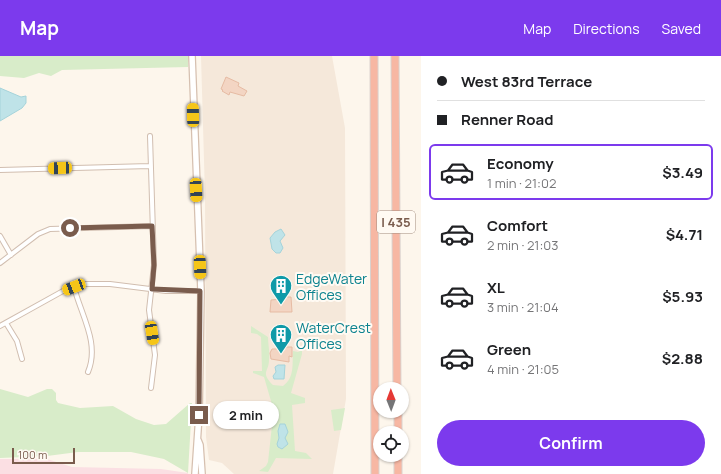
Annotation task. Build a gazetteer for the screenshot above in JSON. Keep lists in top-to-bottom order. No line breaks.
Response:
{"streets":{"highway":["I 435"]},"places":{"building":["EdgeWater Offices","WaterCrest Offices"]},"scale_bar":"100 m","north":"top","page":{"header":"Map","nav":["Map","Directions","Saved"],"banner":["West 83rd Terrace","Renner Road"],"list":[{"name":"Economy","note":"1 min · 21:02","value":"$3.49"},{"name":"Comfort","note":"2 min · 21:03","value":"$4.71"},{"name":"XL","note":"3 min · 21:04","value":"$5.93"},{"name":"Green","note":"4 min · 21:05","value":"$2.88"}],"bubble":"2 min","buttons":"Confirm","scale":"100 m"}}
